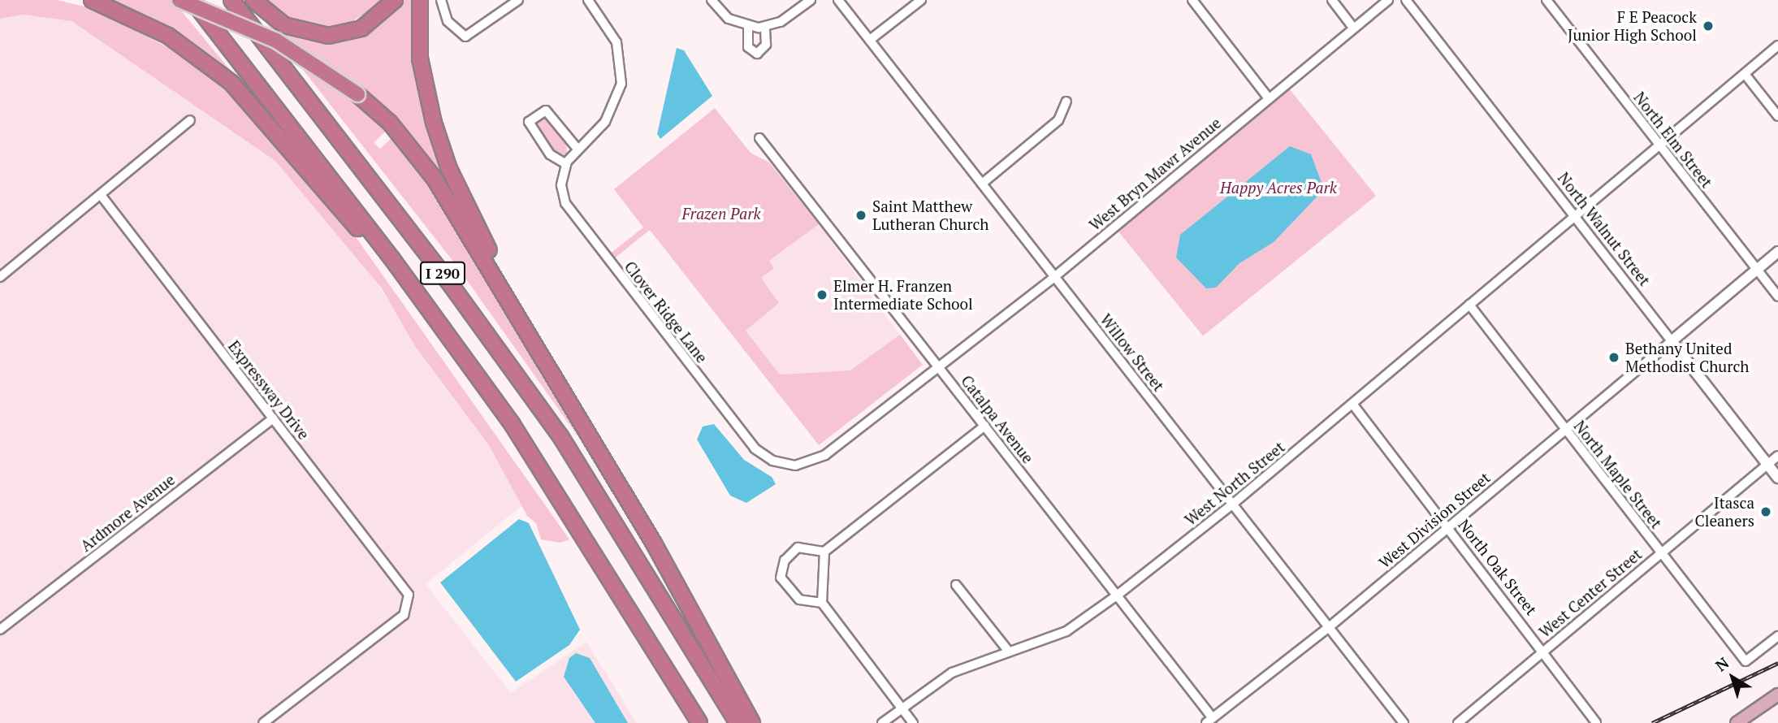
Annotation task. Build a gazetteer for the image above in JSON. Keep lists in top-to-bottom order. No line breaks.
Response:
{"streets":{"highway":["I 290"],"street":["North Elm Street","West Bryn Mawr Avenue","North Walnut Street","Clover Ridge Lane","Willow Street","Expressway Drive","Catalpa Avenue","North Maple Street","West North Street","Ardmore Avenue","West Division Street","North Oak Street","West Center Street"]},"crossings":[["North Elm Street","West North Street"],["West Bryn Mawr Avenue","Clover Ridge Lane"],["West Bryn Mawr Avenue","Willow Street"],["West Bryn Mawr Avenue","Catalpa Avenue"],["North Walnut Street","West North Street"],["North Walnut Street","West Division Street"],["North Walnut Street","West Center Street"],["Clover Ridge Lane","Catalpa Avenue"],["Willow Street","West North Street"],["Willow Street","West Division Street"],["Expressway Drive","Ardmore Avenue"],["Catalpa Avenue","West North Street"],["Catalpa Avenue","West Division Street"],["North Maple Street","West North Street"],["North Maple Street","West Division Street"],["North Maple Street","West Center Street"],["West North Street","North Oak Street"],["West Division Street","North Oak Street"],["North Oak Street","West Center Street"]],"parks":["Happy Acres Park","Frazen Park"],"places":["F E Peacock Junior High School","Saint Matthew Lutheran Church","Elmer H. Franzen Intermediate School","Bethany United Methodist Church","Itasca Cleaners"],"north":"top left"}
